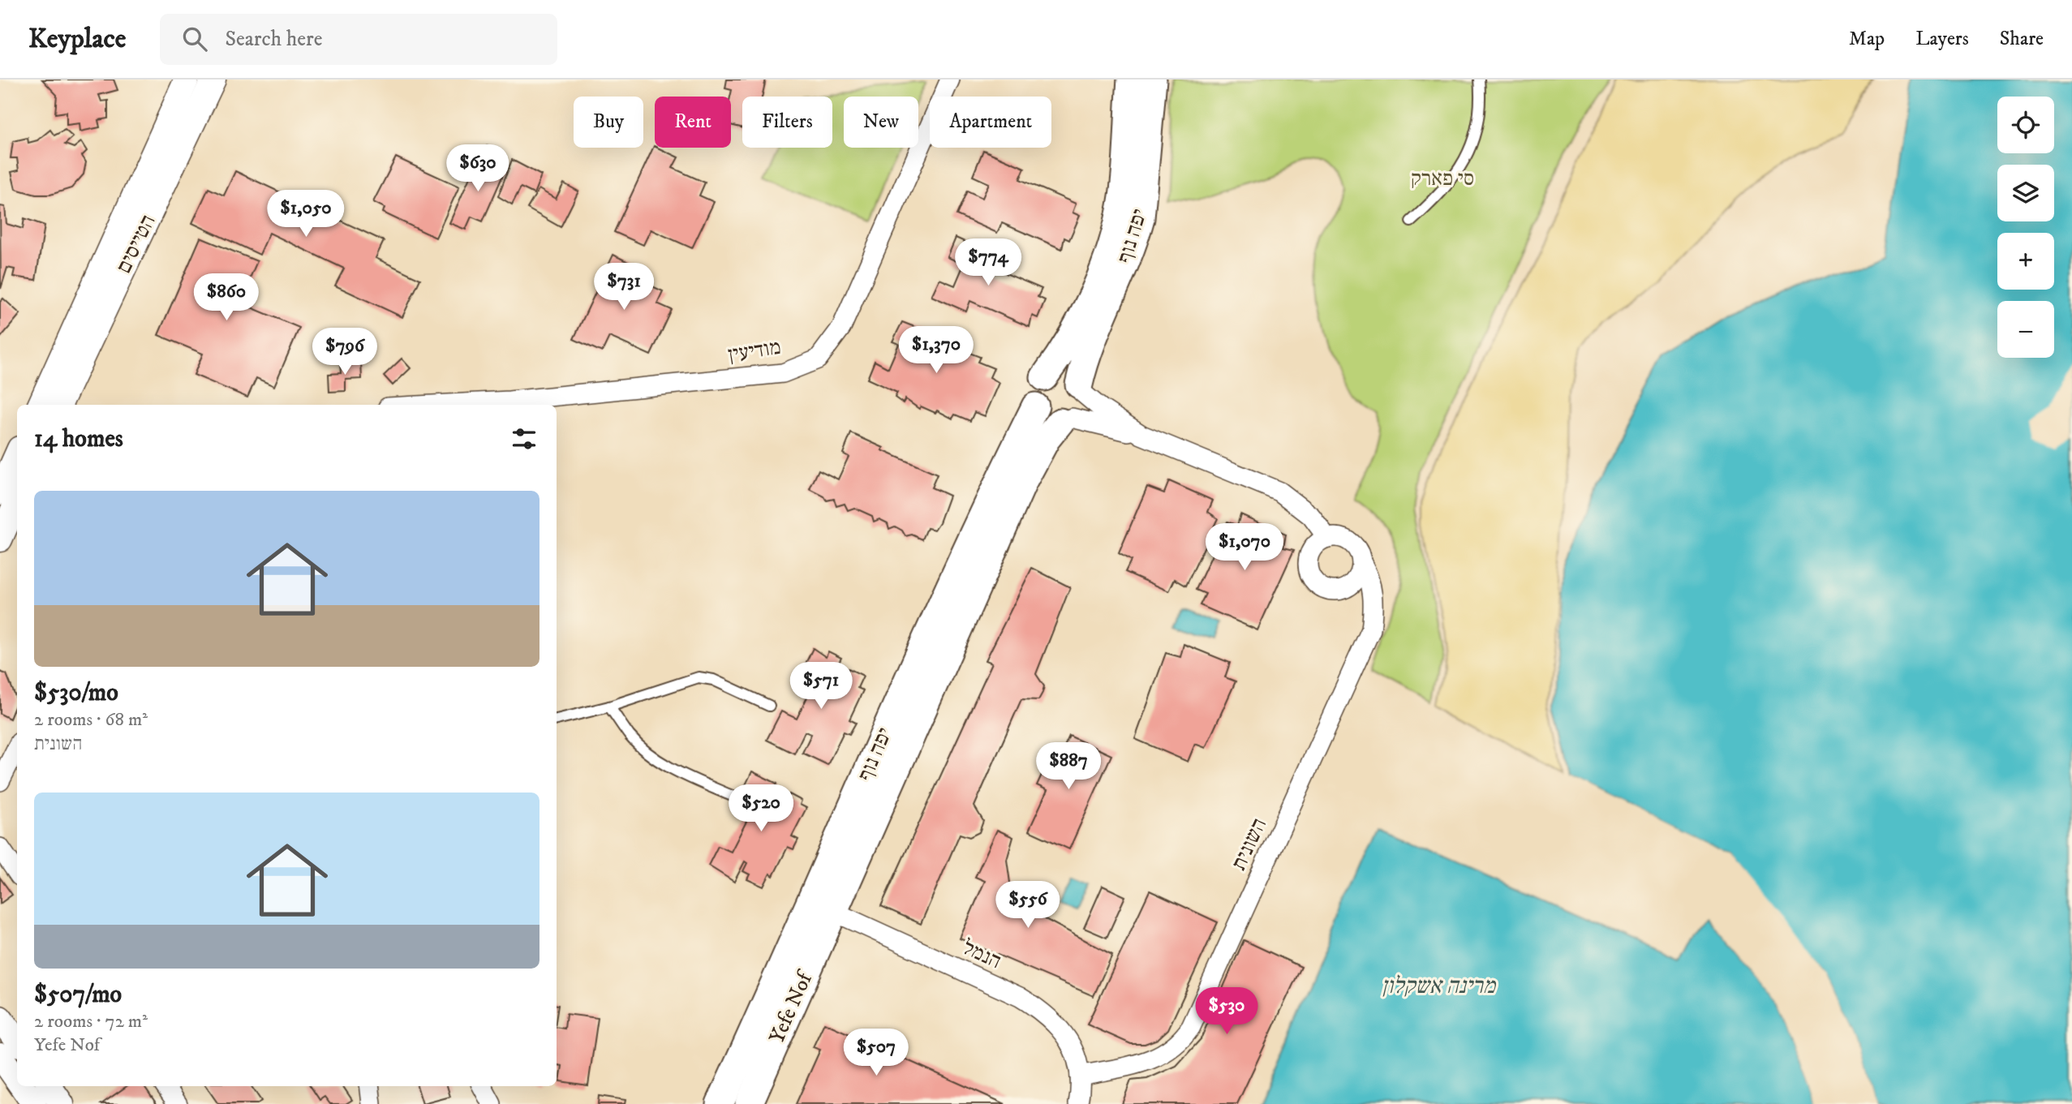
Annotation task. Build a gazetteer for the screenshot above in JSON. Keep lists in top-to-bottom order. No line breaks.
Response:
{"streets":{"main road":["יפה נוף","Yefe Nof"],"street":["הטייסים","מודיעין","השונית","הנמל"]},"crossings":[["יפה נוף","הנמל"],["יפה נוף","Yefe Nof"],["השונית","הנמל"],["הנמל","Yefe Nof"]],"water":["מרינה אשקלון"],"parks":["סי פארק"],"page":{"header":"Keyplace","search":"Search here","nav":["Map","Layers","Share"],"map_buttons":["+","−"],"chip":["Buy","Rent","Filters","New","Apartment"],"price":["$630","$1,050","$774","$731","$860","$1,370","$796","$1,070","$571","$887","$520","$556","$530","$507"],"heading":"14 homes","list":[{"name":"$530/mo","note":"2 rooms · 68 m² · השונית"},{"name":"$507/mo","note":"2 rooms · 72 m² · Yefe Nof"}]}}
